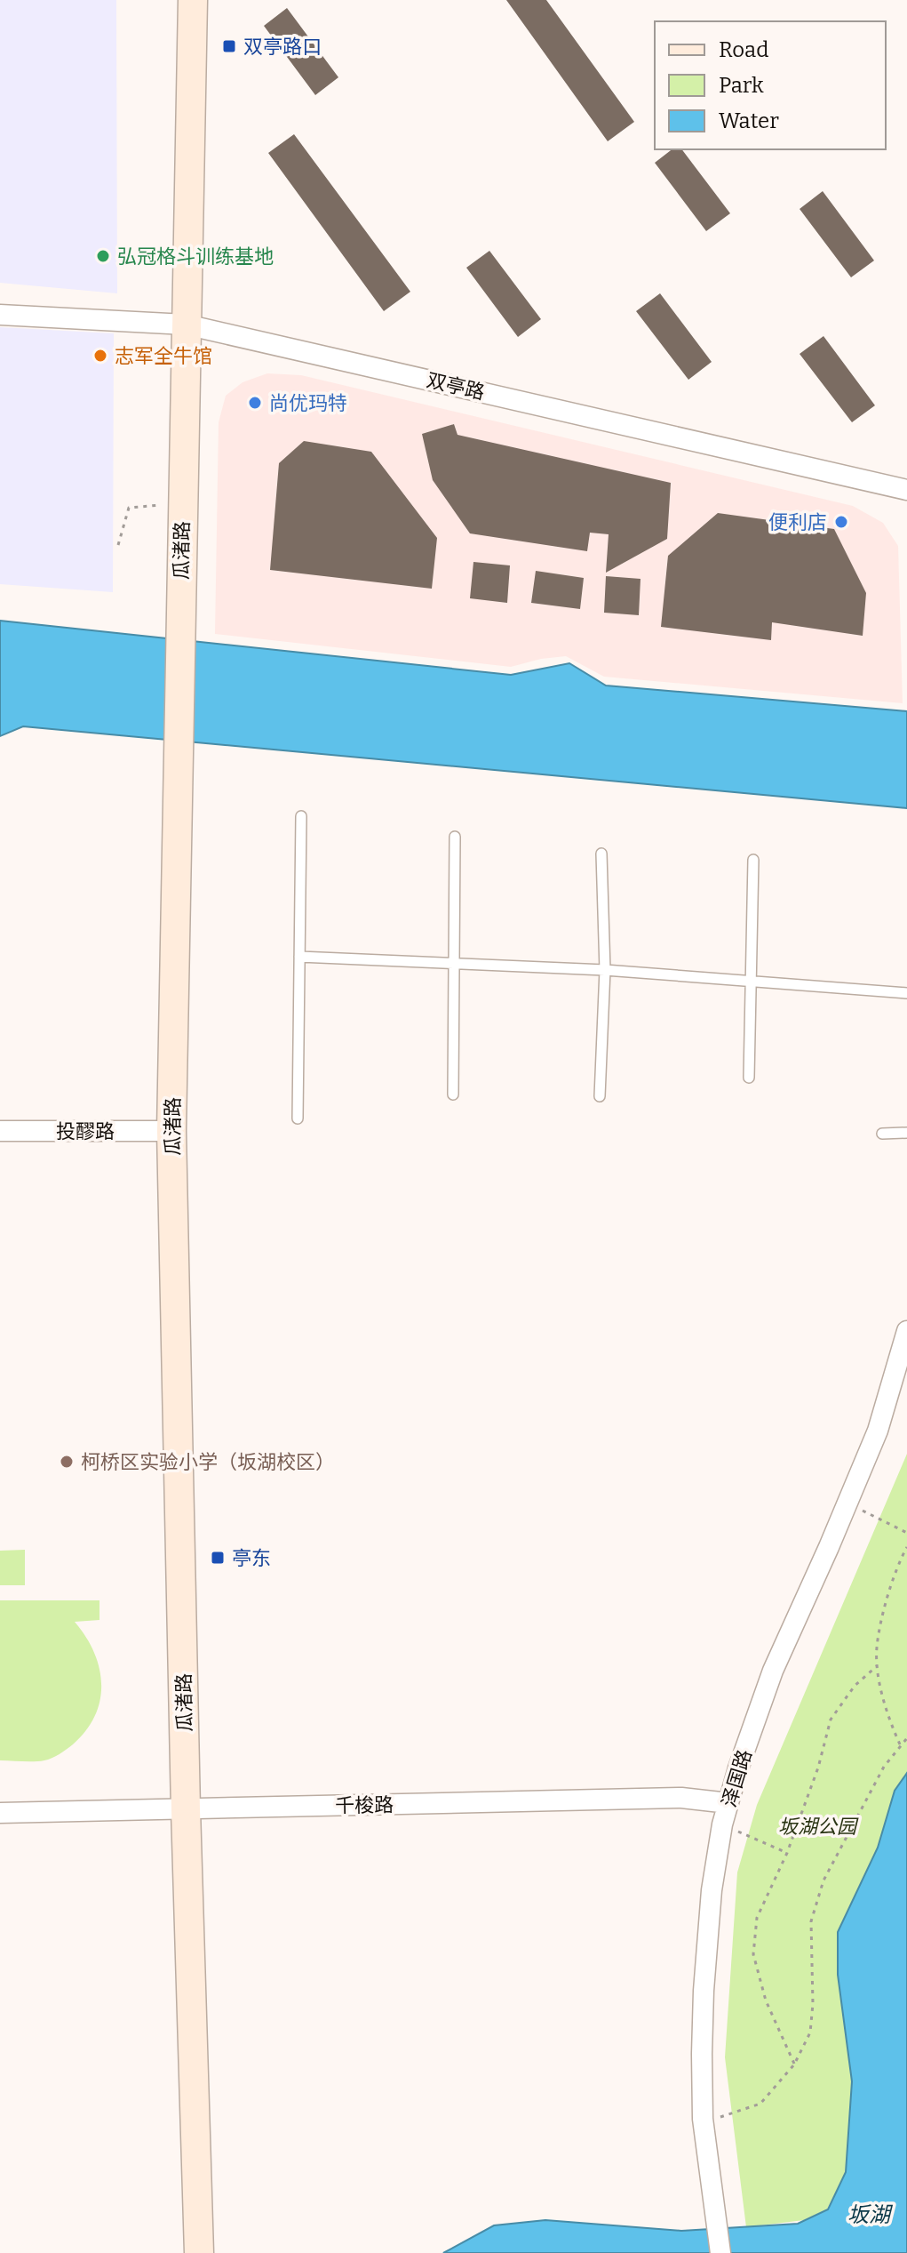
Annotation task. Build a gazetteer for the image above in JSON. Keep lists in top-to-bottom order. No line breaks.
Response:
{"streets":{"street":["双亭路","瓜渚路","投醪路","泽国路","千梭路"]},"crossings":[["双亭路","瓜渚路"],["瓜渚路","投醪路"],["瓜渚路","千梭路"],["泽国路","千梭路"]],"water":["坂湖"],"parks":["坂湖公园"],"places":{"transit":["双亭路口","亭东"],"other":["弘冠格斗训练基地","志军全牛馆","尚优玛特","便利店","柯桥区实验小学（坂湖校区）"]},"legend":["Road","Park","Water"]}
